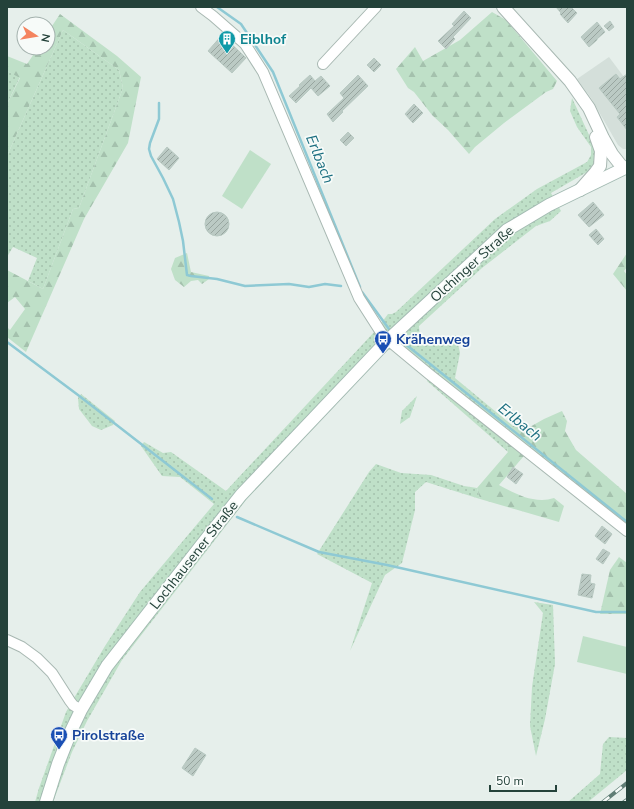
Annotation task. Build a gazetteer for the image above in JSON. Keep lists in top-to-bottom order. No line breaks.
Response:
{"streets":{"main road":["Olchinger Straße","Lochhausener Straße"]},"crossings":[["Olchinger Straße","Lochhausener Straße"]],"water":["Erlbach"],"places":{"building":["Eiblhof"],"bus stop":["Krähenweg","Pirolstraße"]},"scale_bar":"50 m","north":"right"}
